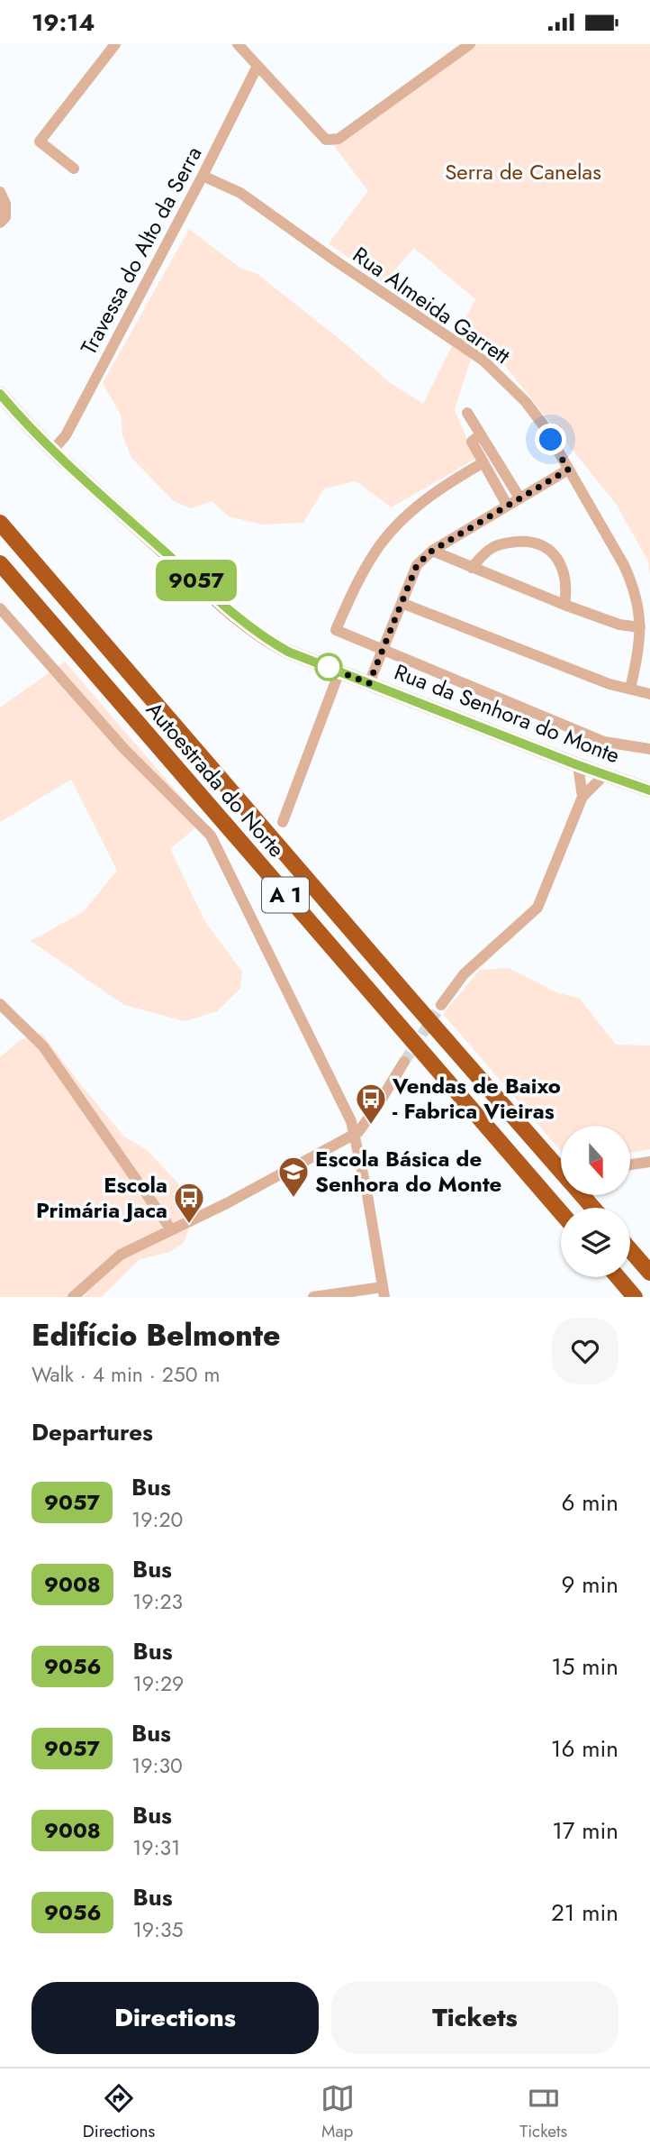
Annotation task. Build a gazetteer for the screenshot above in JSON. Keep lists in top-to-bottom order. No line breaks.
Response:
{"streets":{"highway":["Autoestrada do Norte","A 1"],"main road":["Rua da Senhora do Monte"],"street":["Travessa do Alto da Serra","Rua Almeida Garrett"]},"crossings":[["Travessa do Alto da Serra","Rua Almeida Garrett"],["Travessa do Alto da Serra","Rua da Senhora do Monte"]],"parks":["Serra de Canelas"],"places":{"bus stop":["Vendas de Baixo - Fabrica Vieiras","Escola Primária Jaca"],"school or university":["Escola Básica de Senhora do Monte"]},"lines":["bus line 9057"],"north":"bottom","page":{"status":"19:14","on_map":"9057","heading":[["Edifício Belmonte","Walk · 4 min · 250 m"],"Departures"],"list":[{"mark":"9057","name":"Bus","note":"19:20","value":"6 min"},{"mark":"9008","name":"Bus","note":"19:23","value":"9 min"},{"mark":"9056","name":"Bus","note":"19:29","value":"15 min"},{"mark":"9057","name":"Bus","note":"19:30","value":"16 min"},{"mark":"9008","name":"Bus","note":"19:31","value":"17 min"},{"mark":"9056","name":"Bus","note":"19:35","value":"21 min"}],"buttons":["Directions","Tickets"],"tabs":["Directions","Map","Tickets"]}}
